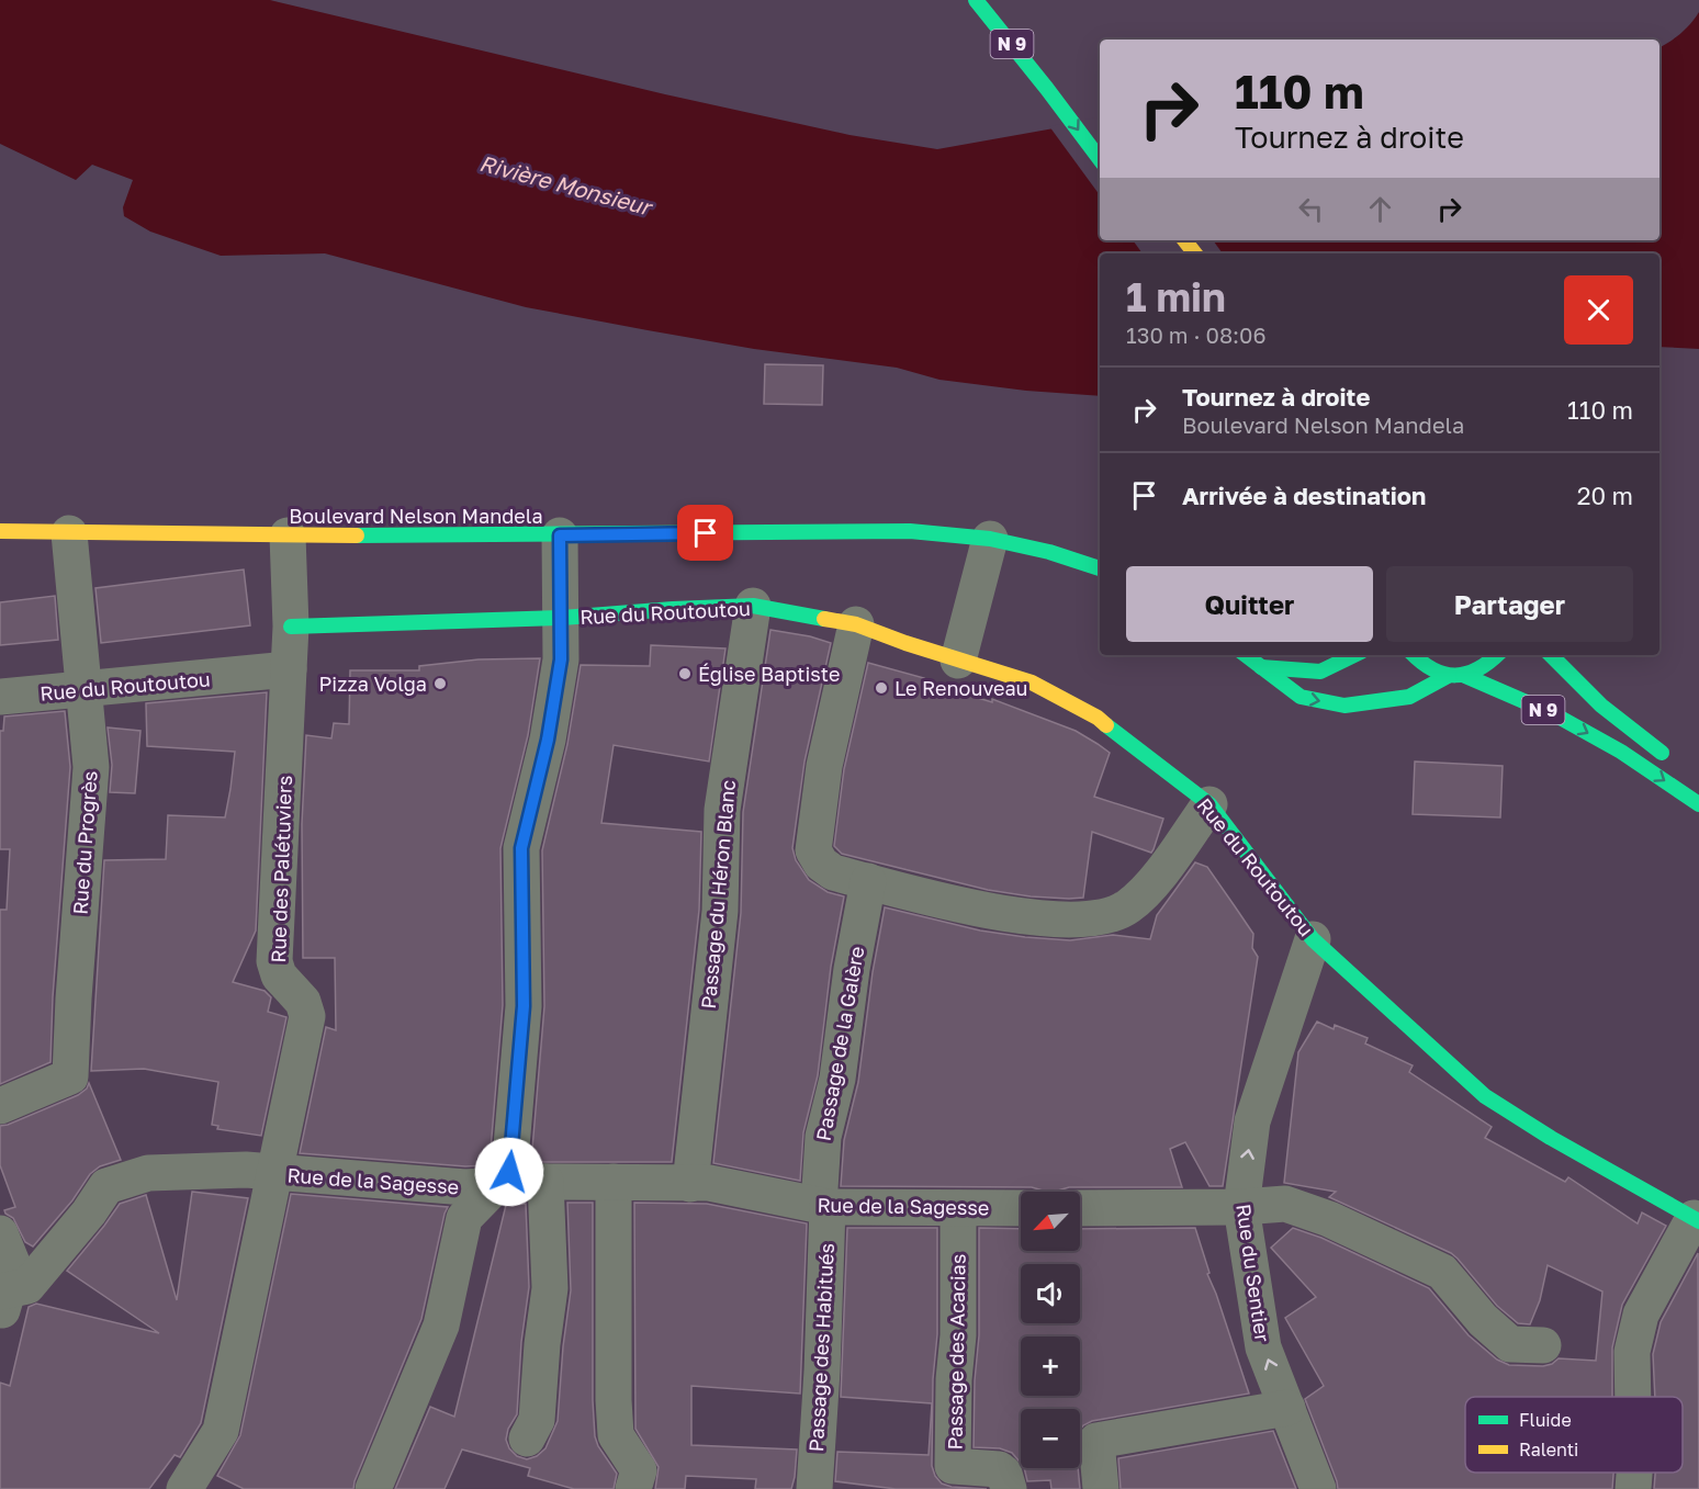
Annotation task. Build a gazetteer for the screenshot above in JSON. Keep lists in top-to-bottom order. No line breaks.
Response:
{"streets":{"street":["N 9","Boulevard Nelson Mandela","Rue du Routoutou","Rue du Progrès","Rue des Palétuviers","Passage du Héron Blanc","Passage de la Galère","Rue de la Sagesse","Rue du Sentier","Passage des Habitués","Passage des Acacias"]},"crossings":[["Boulevard Nelson Mandela","Rue du Progrès"],["Boulevard Nelson Mandela","Rue des Palétuviers"],["Rue du Routoutou","Rue du Progrès"],["Rue du Routoutou","Rue des Palétuviers"],["Rue du Routoutou","Passage du Héron Blanc"],["Rue du Routoutou","Rue du Sentier"],["Rue des Palétuviers","Rue de la Sagesse"],["Passage du Héron Blanc","Rue de la Sagesse"],["Passage de la Galère","Rue de la Sagesse"],["Passage de la Galère","Passage des Habitués"],["Rue de la Sagesse","Passage des Habitués"],["Rue de la Sagesse","Passage des Acacias"]],"one_way":["Rue du Sentier"],"water":["Rivière Monsieur"],"places":["Église Baptiste","Pizza Volga","Le Renouveau"],"legend":["Fluide","Ralenti"],"north":"bottom left","page":{"turn":["110 m","Tournez à droite"],"heading":["1 min","130 m · 08:06"],"list":[{"name":"Tournez à droite","note":"Boulevard Nelson Mandela","value":"110 m"},{"name":"Arrivée à destination","value":"20 m"}],"buttons":["Quitter","Partager"],"map_buttons":["+","−"]}}
